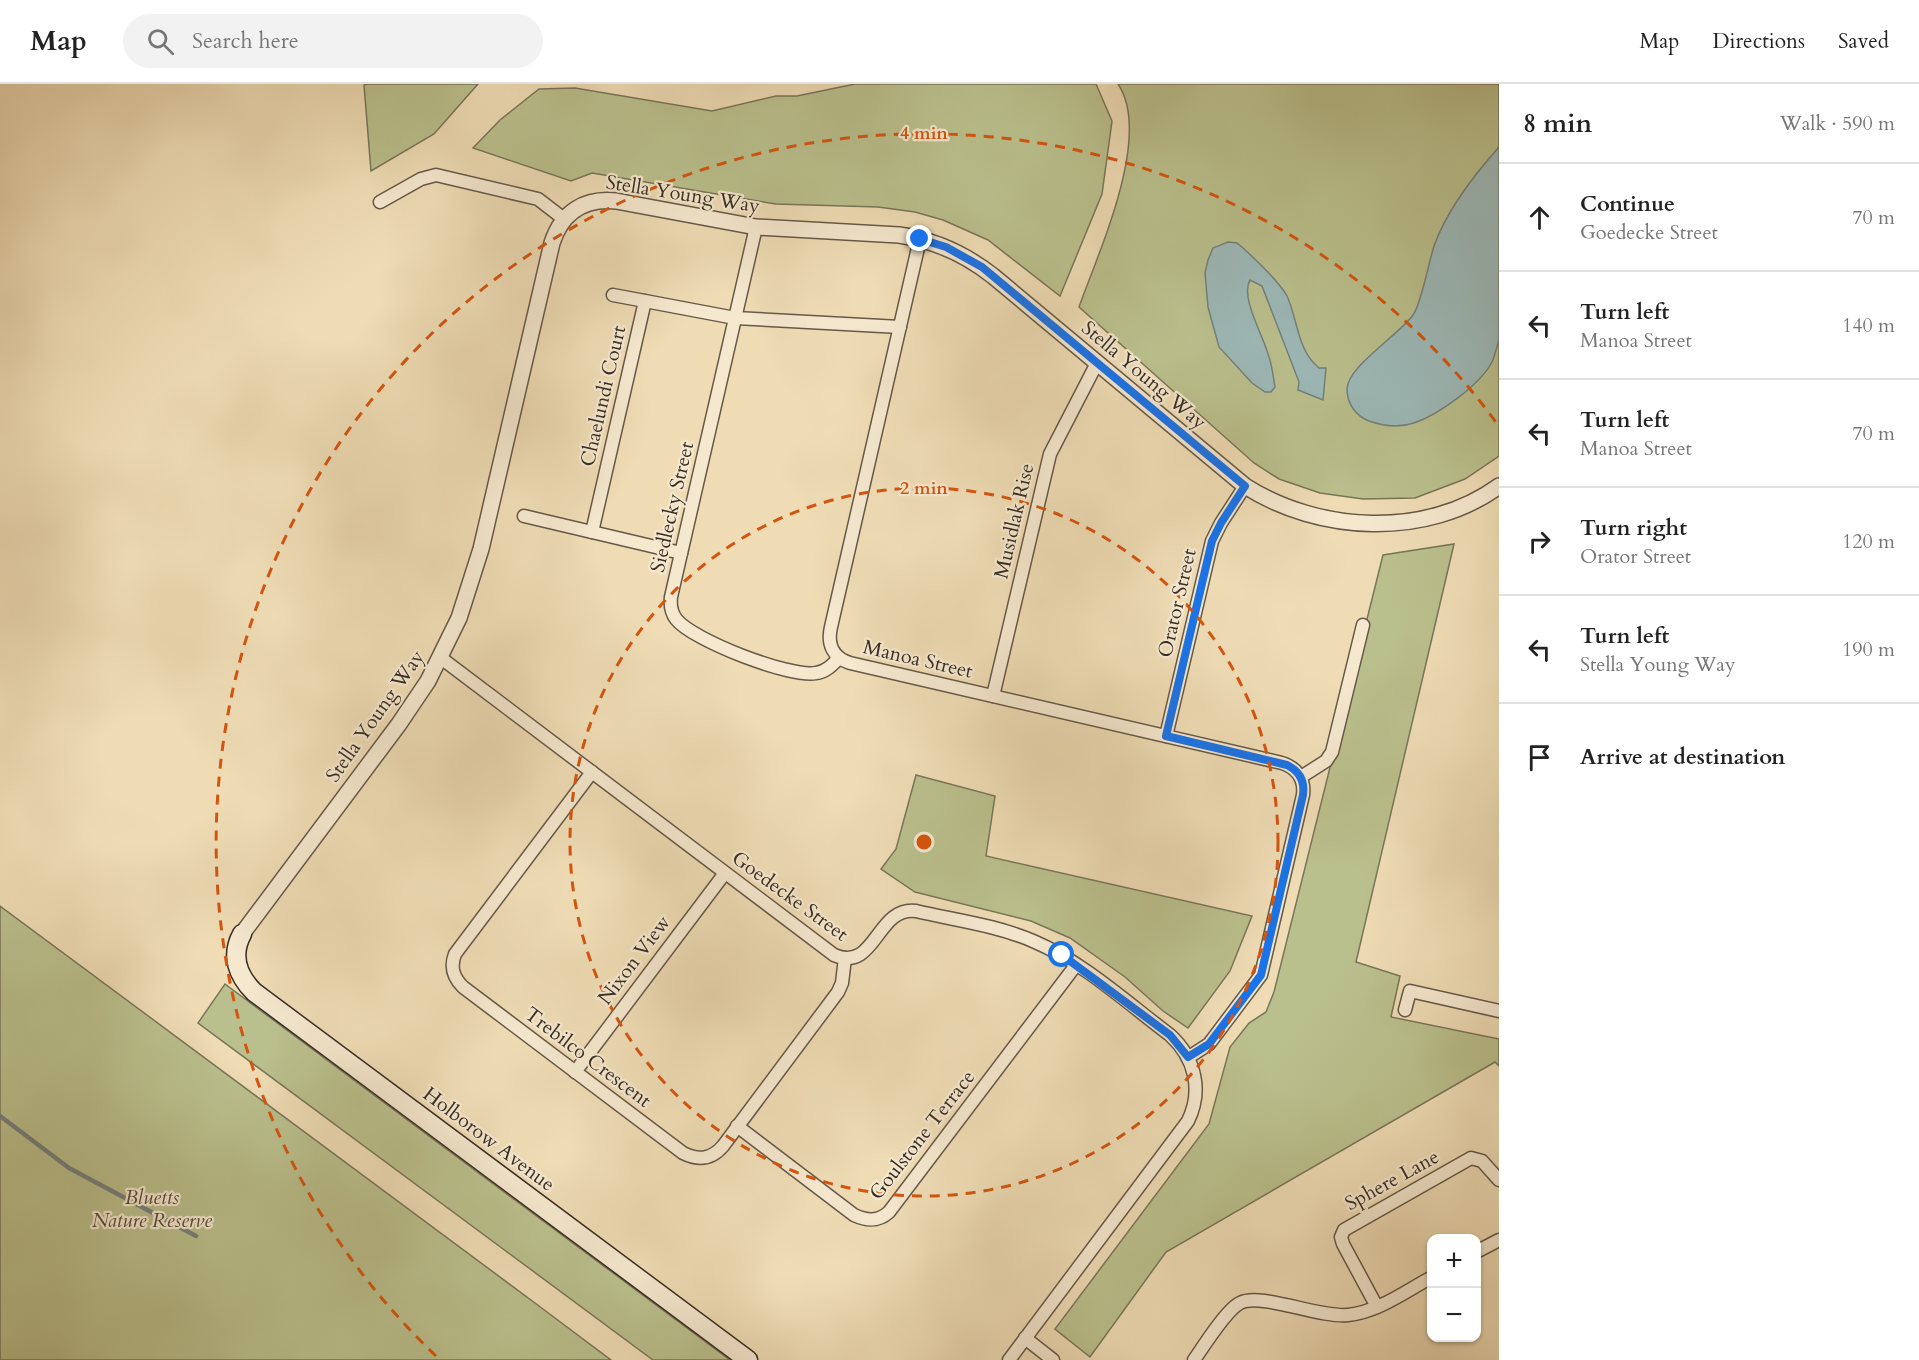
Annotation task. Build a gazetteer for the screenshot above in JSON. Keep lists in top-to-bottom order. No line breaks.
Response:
{"streets":{"main road":["Holborow Avenue"],"street":["Stella Young Way","Chaelundi Court","Siedlecky Street","Musidlak Rise","Orator Street","Manoa Street","Goedecke Street","Nixon View","Trebilco Crescent","Goulstone Terrace","Sphere Lane"]},"crossings":[["Stella Young Way","Siedlecky Street"],["Stella Young Way","Musidlak Rise"],["Stella Young Way","Orator Street"],["Stella Young Way","Manoa Street"],["Stella Young Way","Goedecke Street"],["Stella Young Way","Holborow Avenue"],["Siedlecky Street","Manoa Street"],["Musidlak Rise","Manoa Street"],["Orator Street","Manoa Street"],["Goedecke Street","Nixon View"],["Goedecke Street","Trebilco Crescent"],["Goedecke Street","Goulstone Terrace"],["Nixon View","Trebilco Crescent"],["Trebilco Crescent","Goulstone Terrace"]],"parks":["Bluetts Nature Reserve"],"page":{"header":"Map","search":"Search here","nav":["Map","Directions","Saved"],"heading":["8 min","Walk · 590 m"],"list":[["Continue","Goedecke Street","70 m"],["Turn left","Manoa Street","140 m"],["Turn left","Manoa Street","70 m"],["Turn right","Orator Street","120 m"],["Turn left","Stella Young Way","190 m"],"Arrive at destination"],"map_buttons":["+","−"]},"rings":["4 min","2 min"]}
